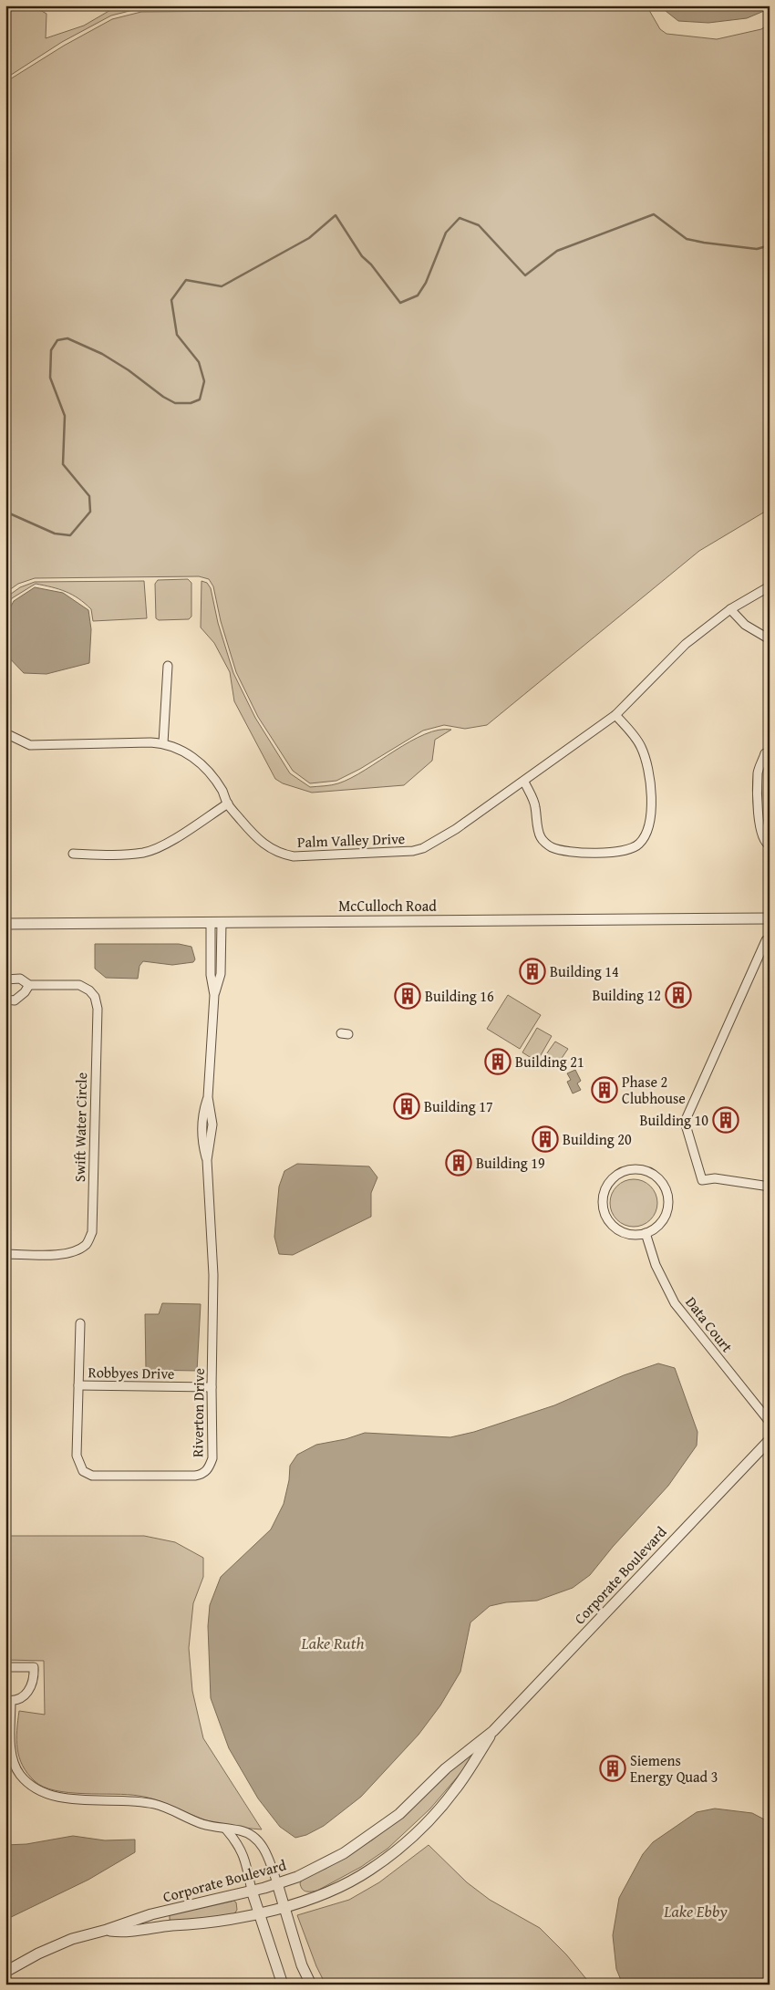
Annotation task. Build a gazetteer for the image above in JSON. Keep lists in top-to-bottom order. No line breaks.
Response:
{"streets":{"street":["Palm Valley Drive","McCulloch Road","Swift Water Circle","Data Court","Robbyes Drive","Riverton Drive","Corporate Boulevard"]},"crossings":[["McCulloch Road","Riverton Drive"],["Robbyes Drive","Riverton Drive"]],"water":["Lake Ruth","Lake Ebby"],"places":{"building":["Building 14","Building 12","Building 16","Building 21","Phase 2 Clubhouse","Building 17","Building 10","Building 20","Building 19","Siemens Energy Quad 3"]}}
